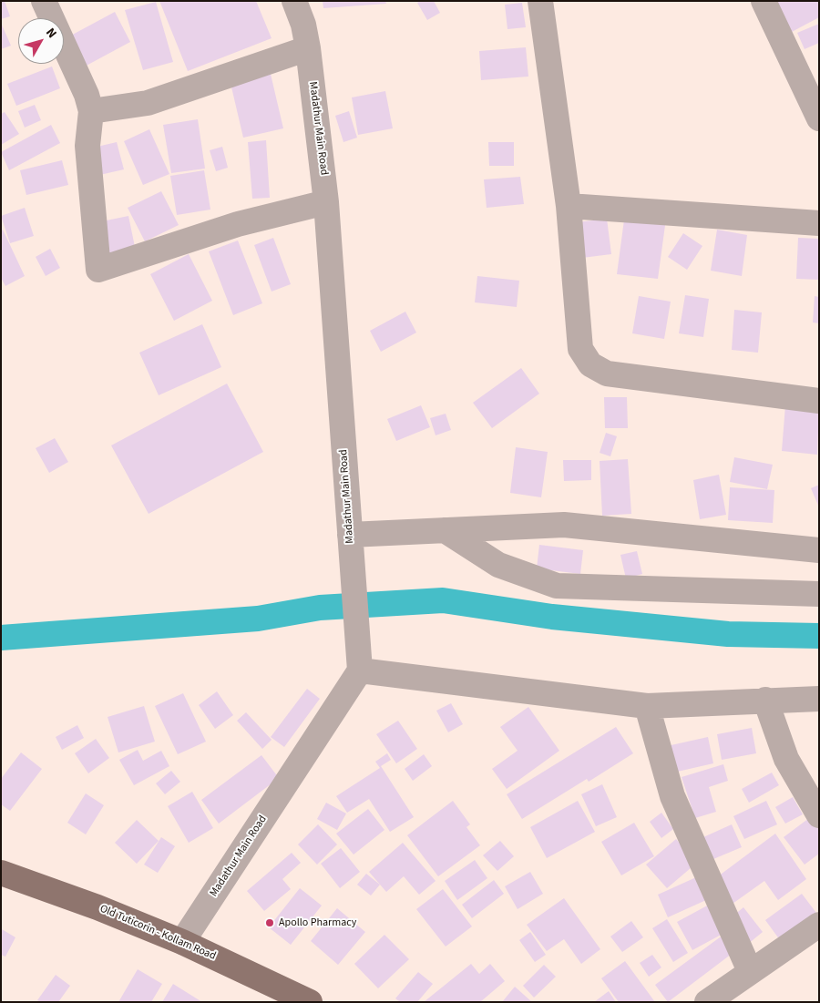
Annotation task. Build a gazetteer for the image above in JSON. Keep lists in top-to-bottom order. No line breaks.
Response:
{"streets":{"main road":["Old Tuticorin - Kollam Road"],"street":["Madathur Main Road"]},"crossings":[["Madathur Main Road","Old Tuticorin - Kollam Road"]],"places":["Apollo Pharmacy"],"north":"top right"}
